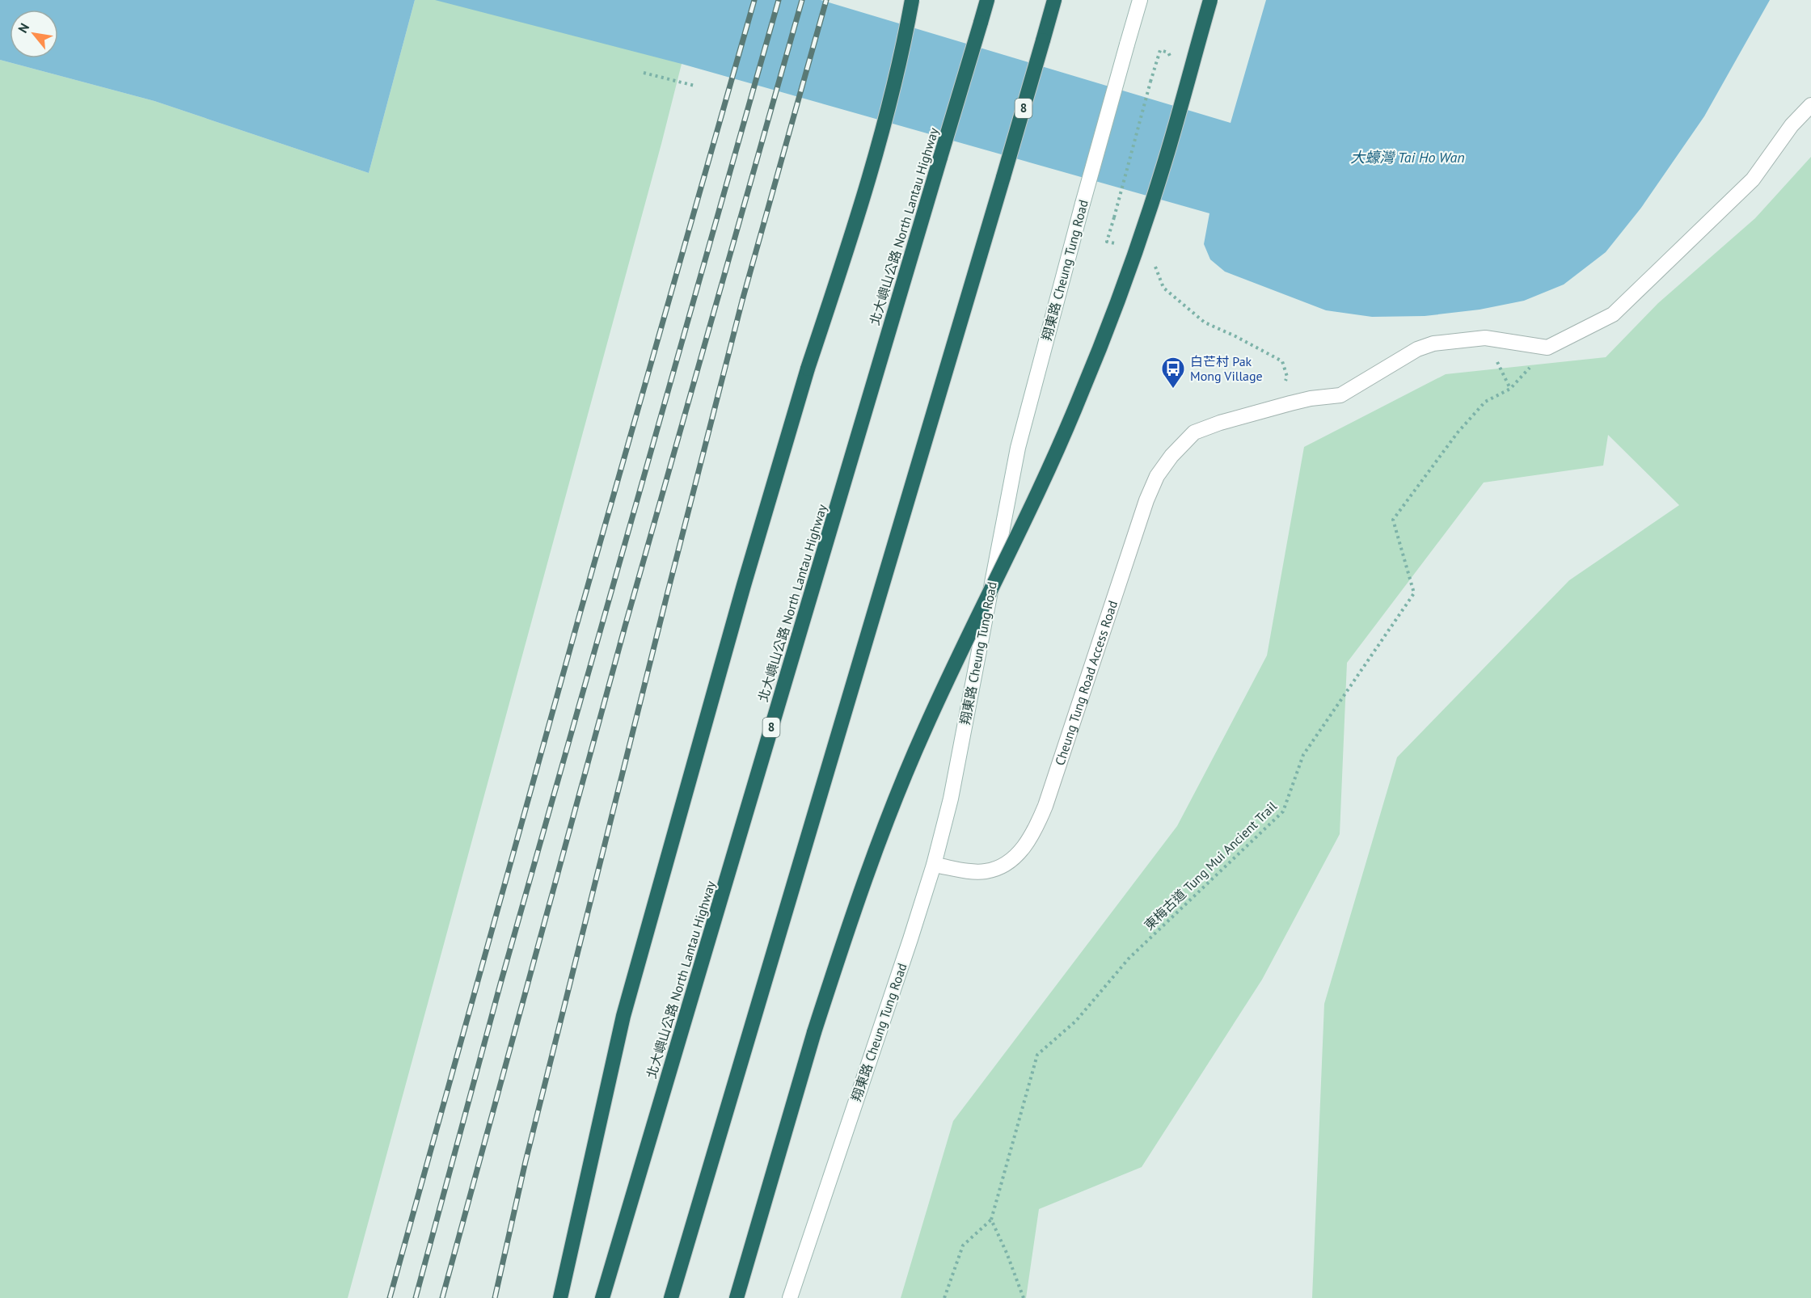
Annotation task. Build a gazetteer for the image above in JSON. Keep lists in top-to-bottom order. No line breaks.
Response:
{"streets":{"highway":["8","北大嶼山公路 North Lantau Highway"],"main road":["翔東路 Cheung Tung Road","Cheung Tung Road Access Road"],"path":["東梅古道 Tung Mui Ancient Trail"]},"crossings":[["翔東路 Cheung Tung Road","Cheung Tung Road Access Road"]],"water":["大蠔灣 Tai Ho Wan"],"places":{"bus stop":["白芒村 Pak Mong Village"]},"north":"top left"}
